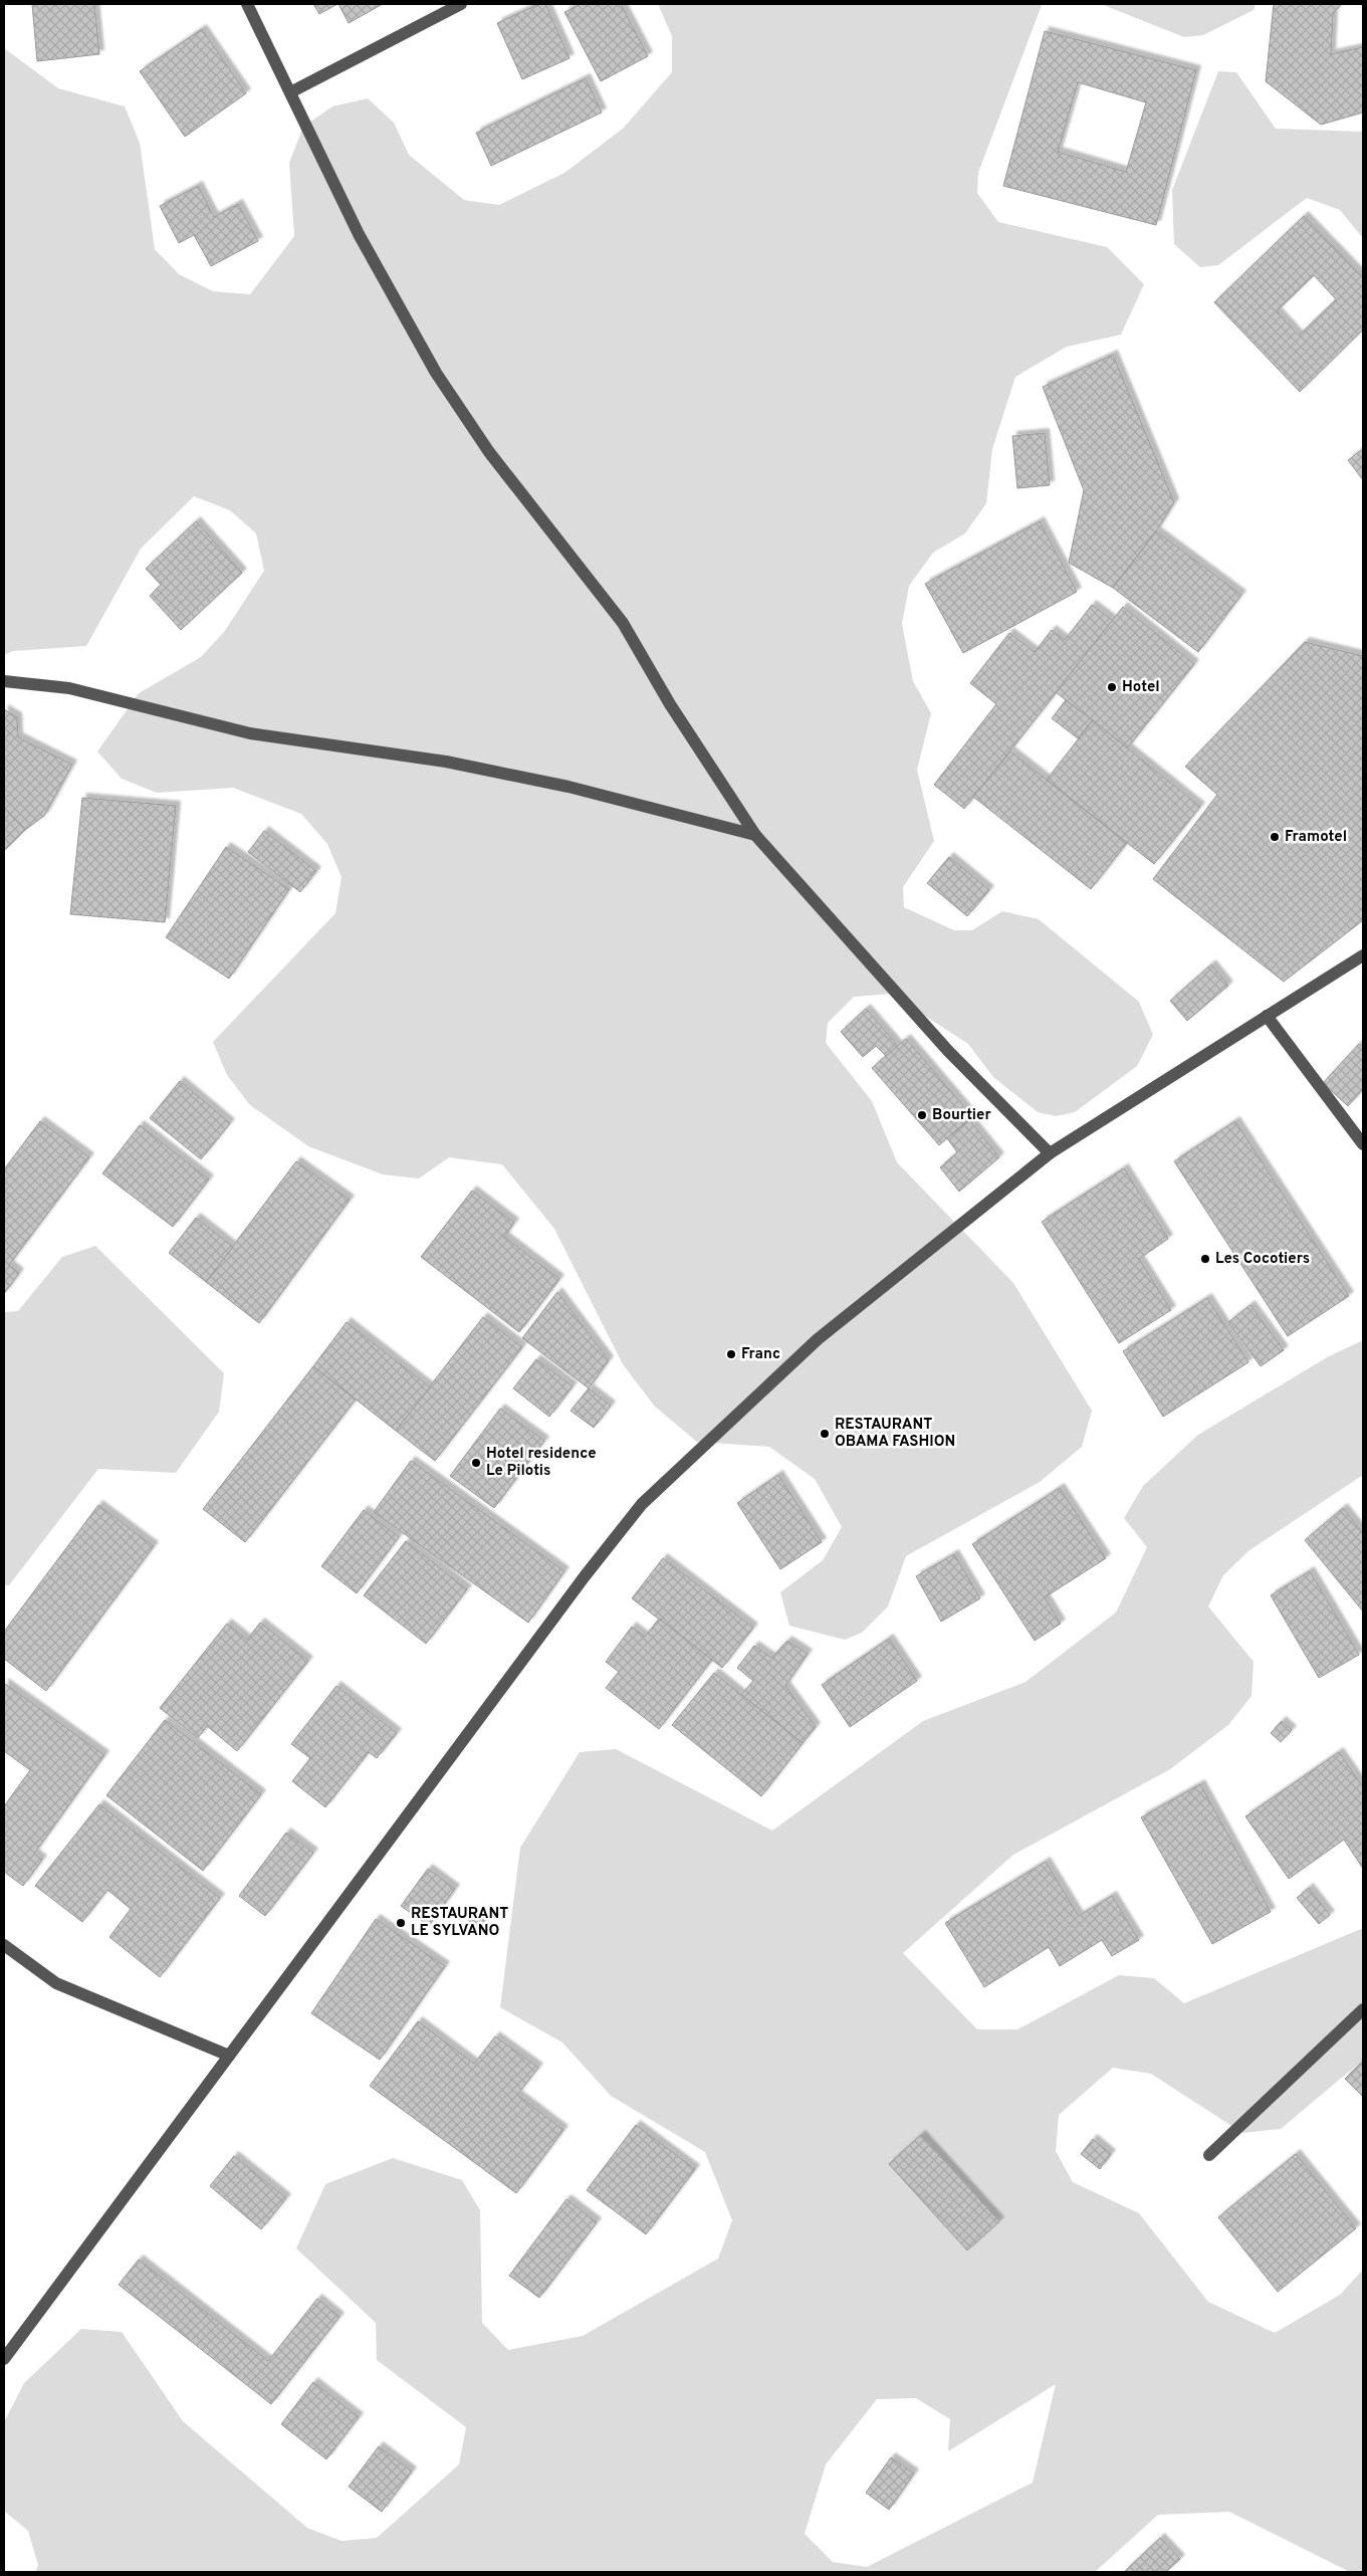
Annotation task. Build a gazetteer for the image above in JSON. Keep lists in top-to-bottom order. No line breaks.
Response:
{"places":["Hotel","Framotel","Bourtier","Les Cocotiers","Franc","RESTAURANT OBAMA FASHION","Hotel residence Le Pilotis","RESTAURANT LE SYLVANO"]}
